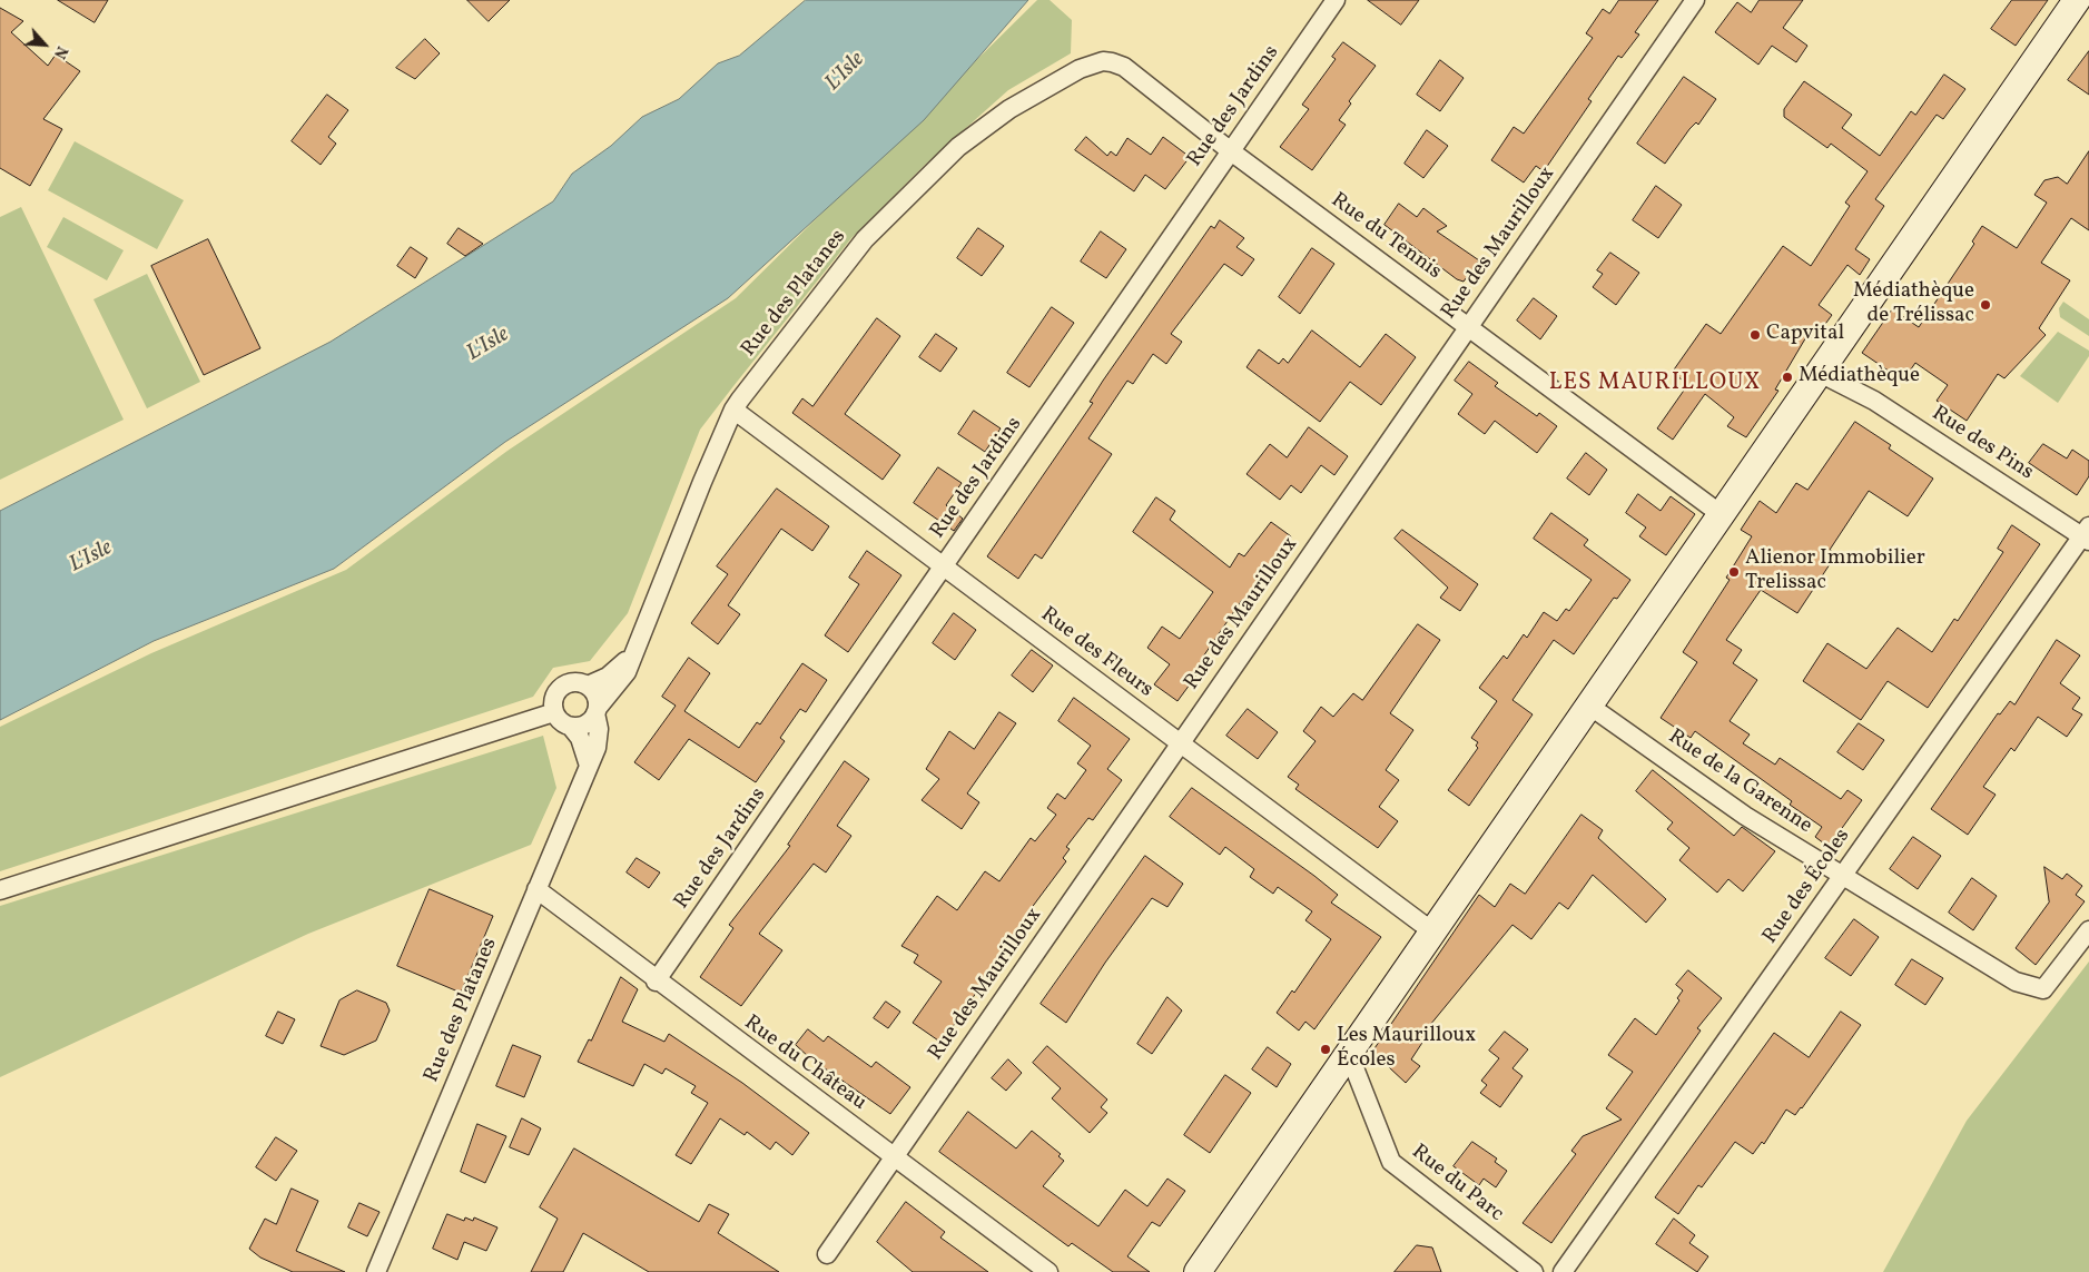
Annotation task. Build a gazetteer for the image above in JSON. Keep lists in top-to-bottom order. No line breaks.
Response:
{"streets":{"street":["Rue des Jardins","Rue du Tennis","Rue des Maurilloux","Rue des Platanes","Rue des Pins","Rue des Fleurs","Rue de la Garenne","Rue des Écoles","Rue du Château","Rue du Parc"]},"crossings":[["Rue des Jardins","Rue du Tennis"],["Rue des Jardins","Rue des Fleurs"],["Rue des Jardins","Rue du Château"],["Rue du Tennis","Rue des Maurilloux"],["Rue du Tennis","Rue des Platanes"],["Rue des Maurilloux","Rue des Fleurs"],["Rue des Maurilloux","Rue du Château"],["Rue des Platanes","Rue des Fleurs"],["Rue des Platanes","Rue du Château"],["Rue des Pins","Rue des Écoles"],["Rue de la Garenne","Rue des Écoles"]],"districts":["LES MAURILLOUX"],"water":["L'Isle"],"places":["Médiathèque de Trélissac","Capvital","Médiathèque","Alienor Immobilier Trelissac","Les Maurilloux Écoles"],"north":"bottom right"}
